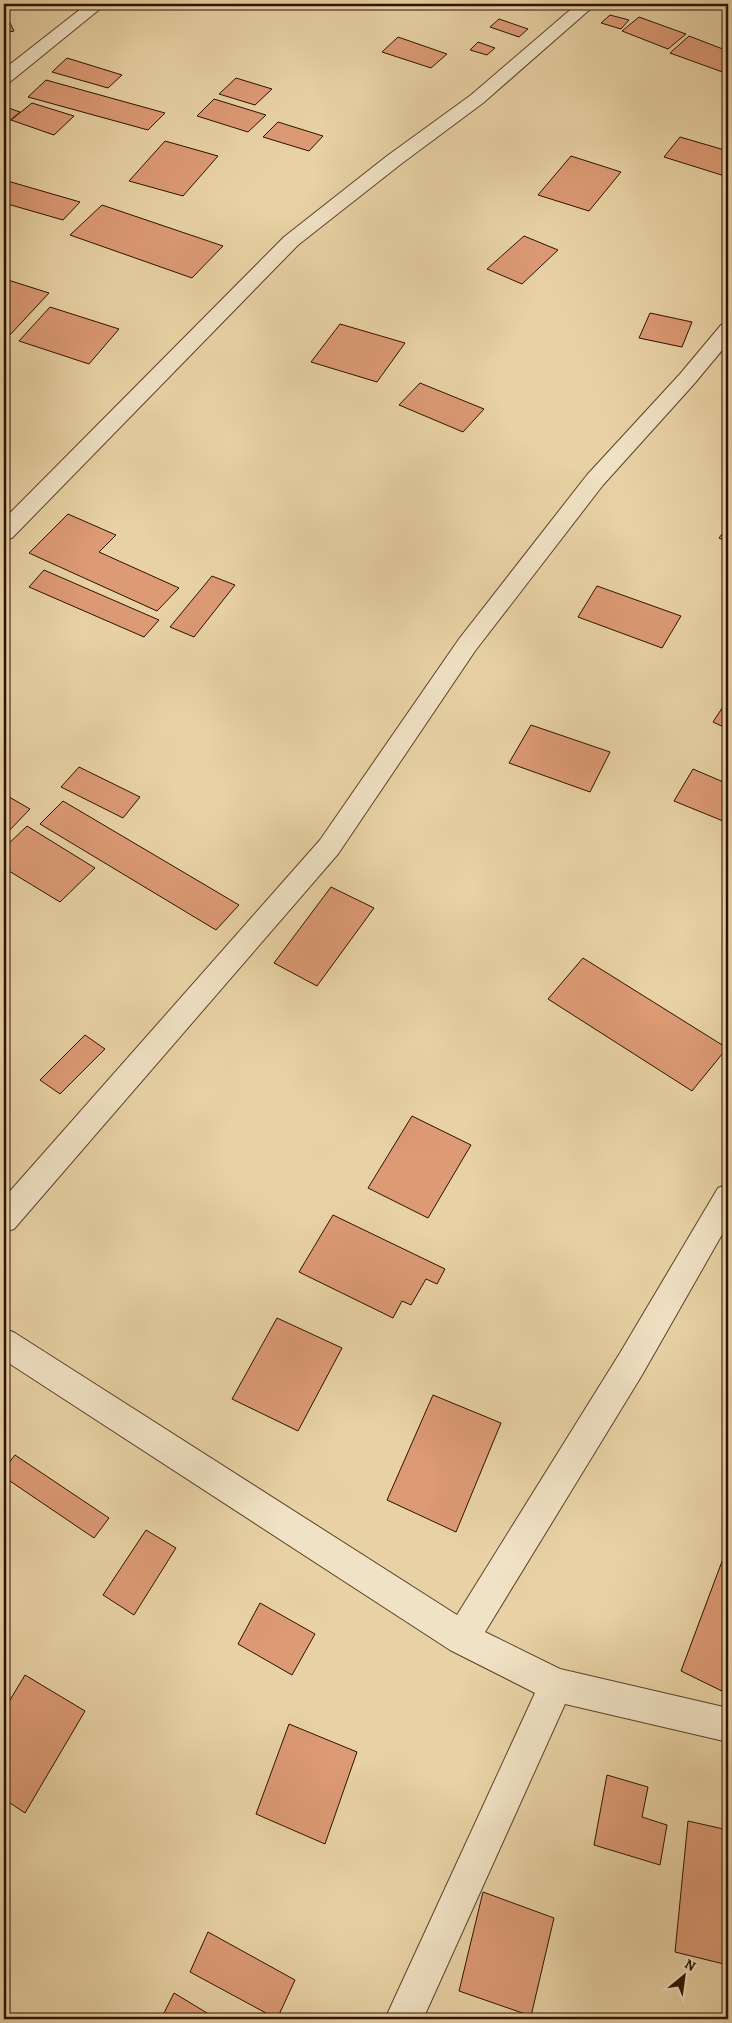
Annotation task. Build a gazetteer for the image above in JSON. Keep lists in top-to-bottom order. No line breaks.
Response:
{"north":"top right"}
